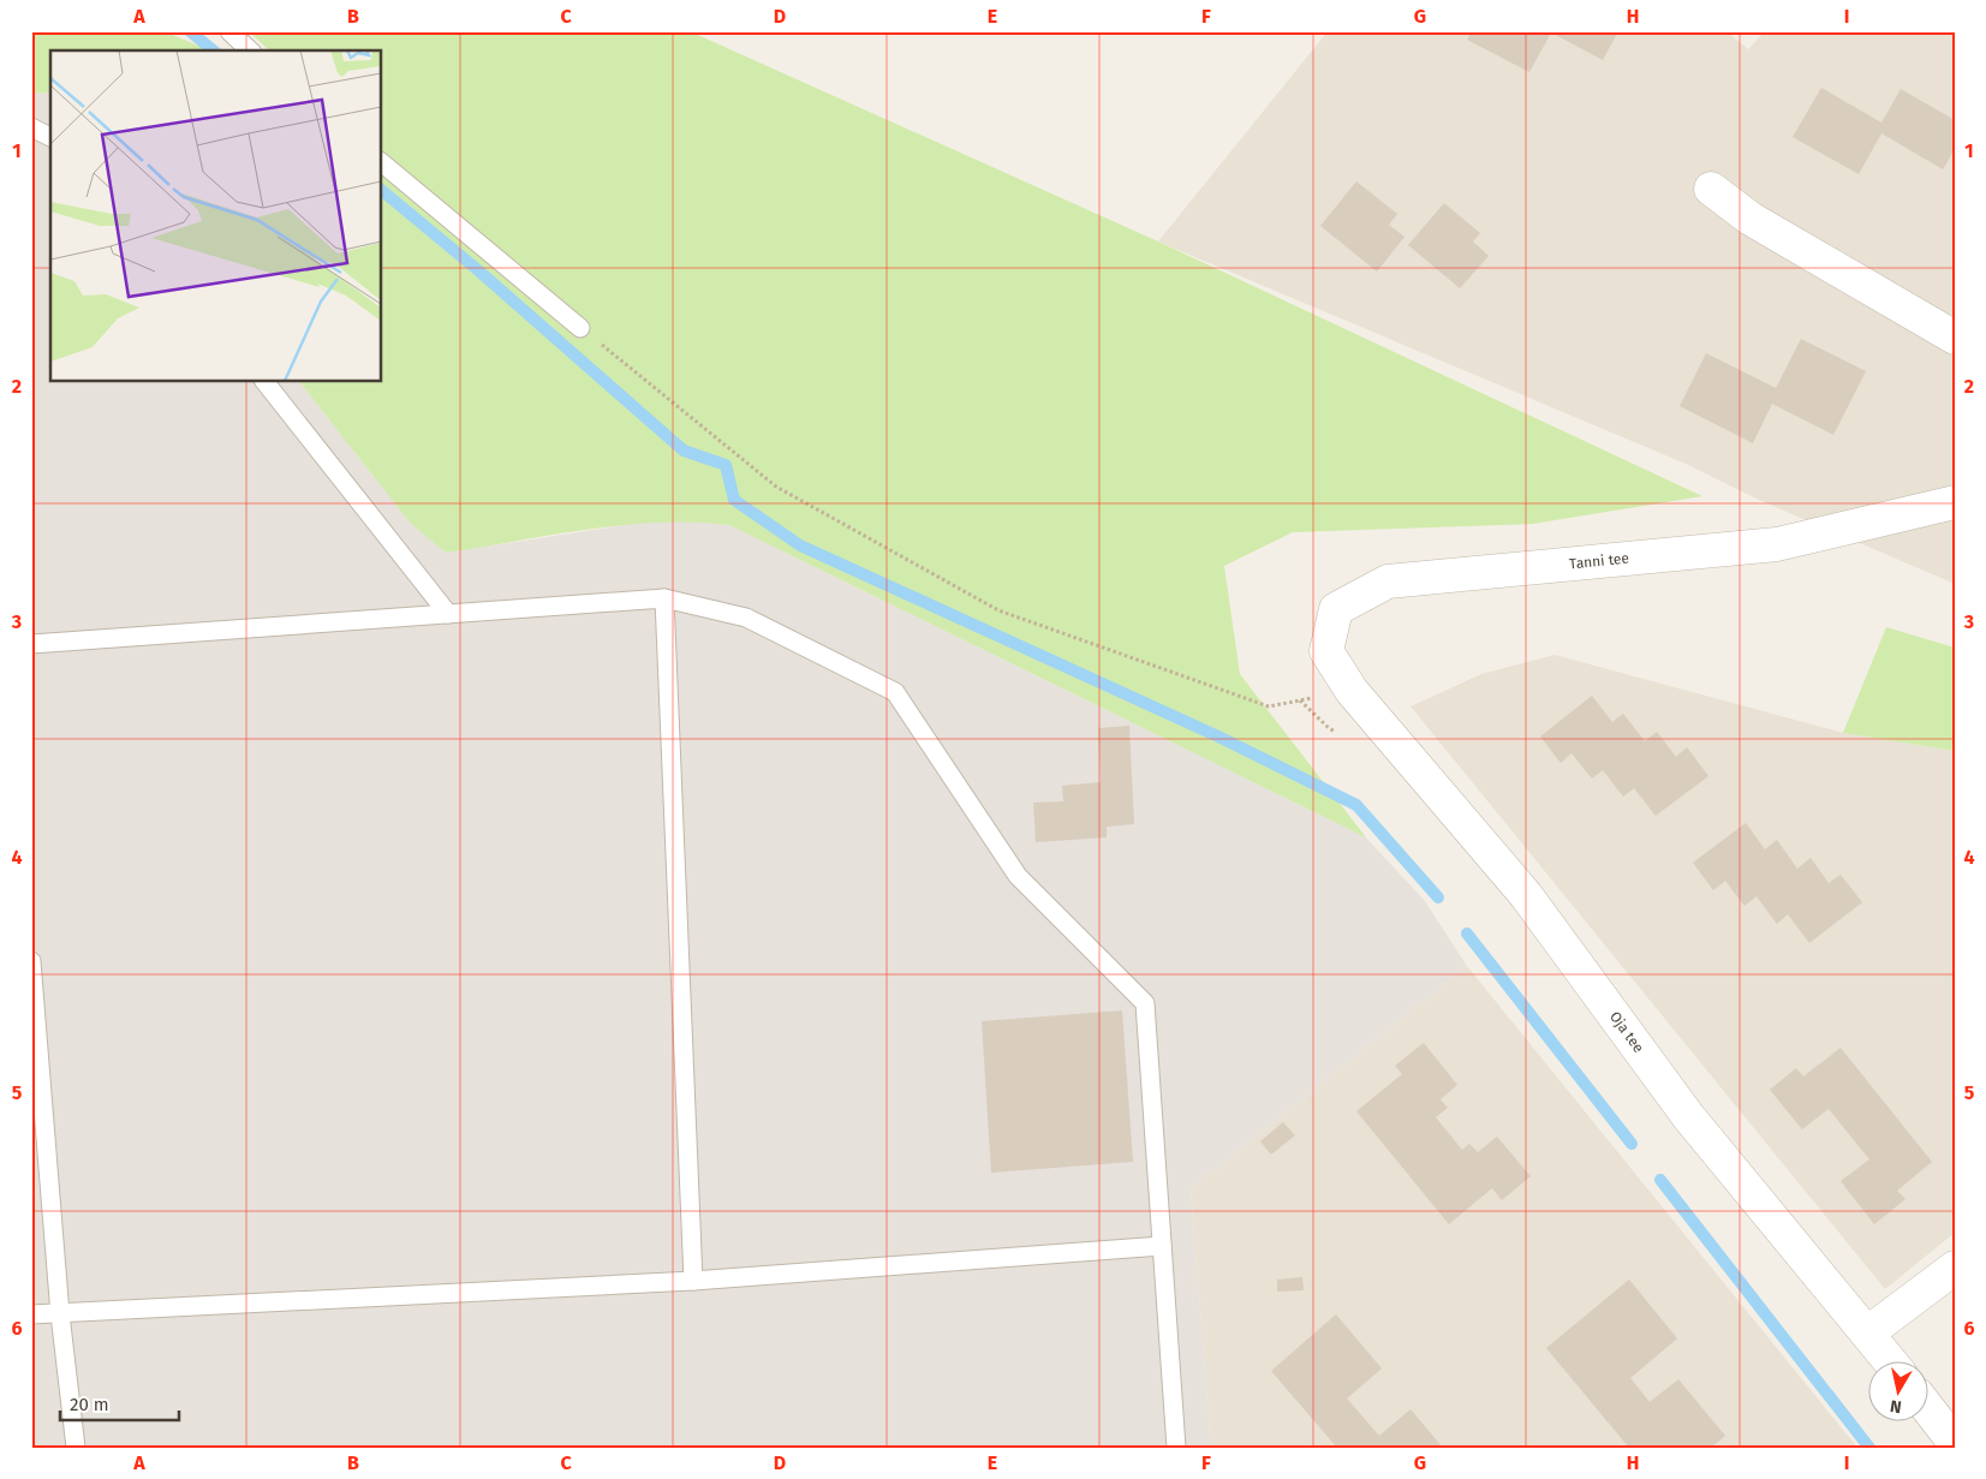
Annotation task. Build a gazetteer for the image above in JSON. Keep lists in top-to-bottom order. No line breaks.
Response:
{"streets":{"street":["Tanni tee","Oja tee"]},"crossings":[["Tanni tee","Oja tee"]],"scale_bar":"20 m","north":"bottom","grid":{"columns":["A","B","C","D","E","F","G","H","I"],"rows":["1","2","3","4","5","6"]}}
